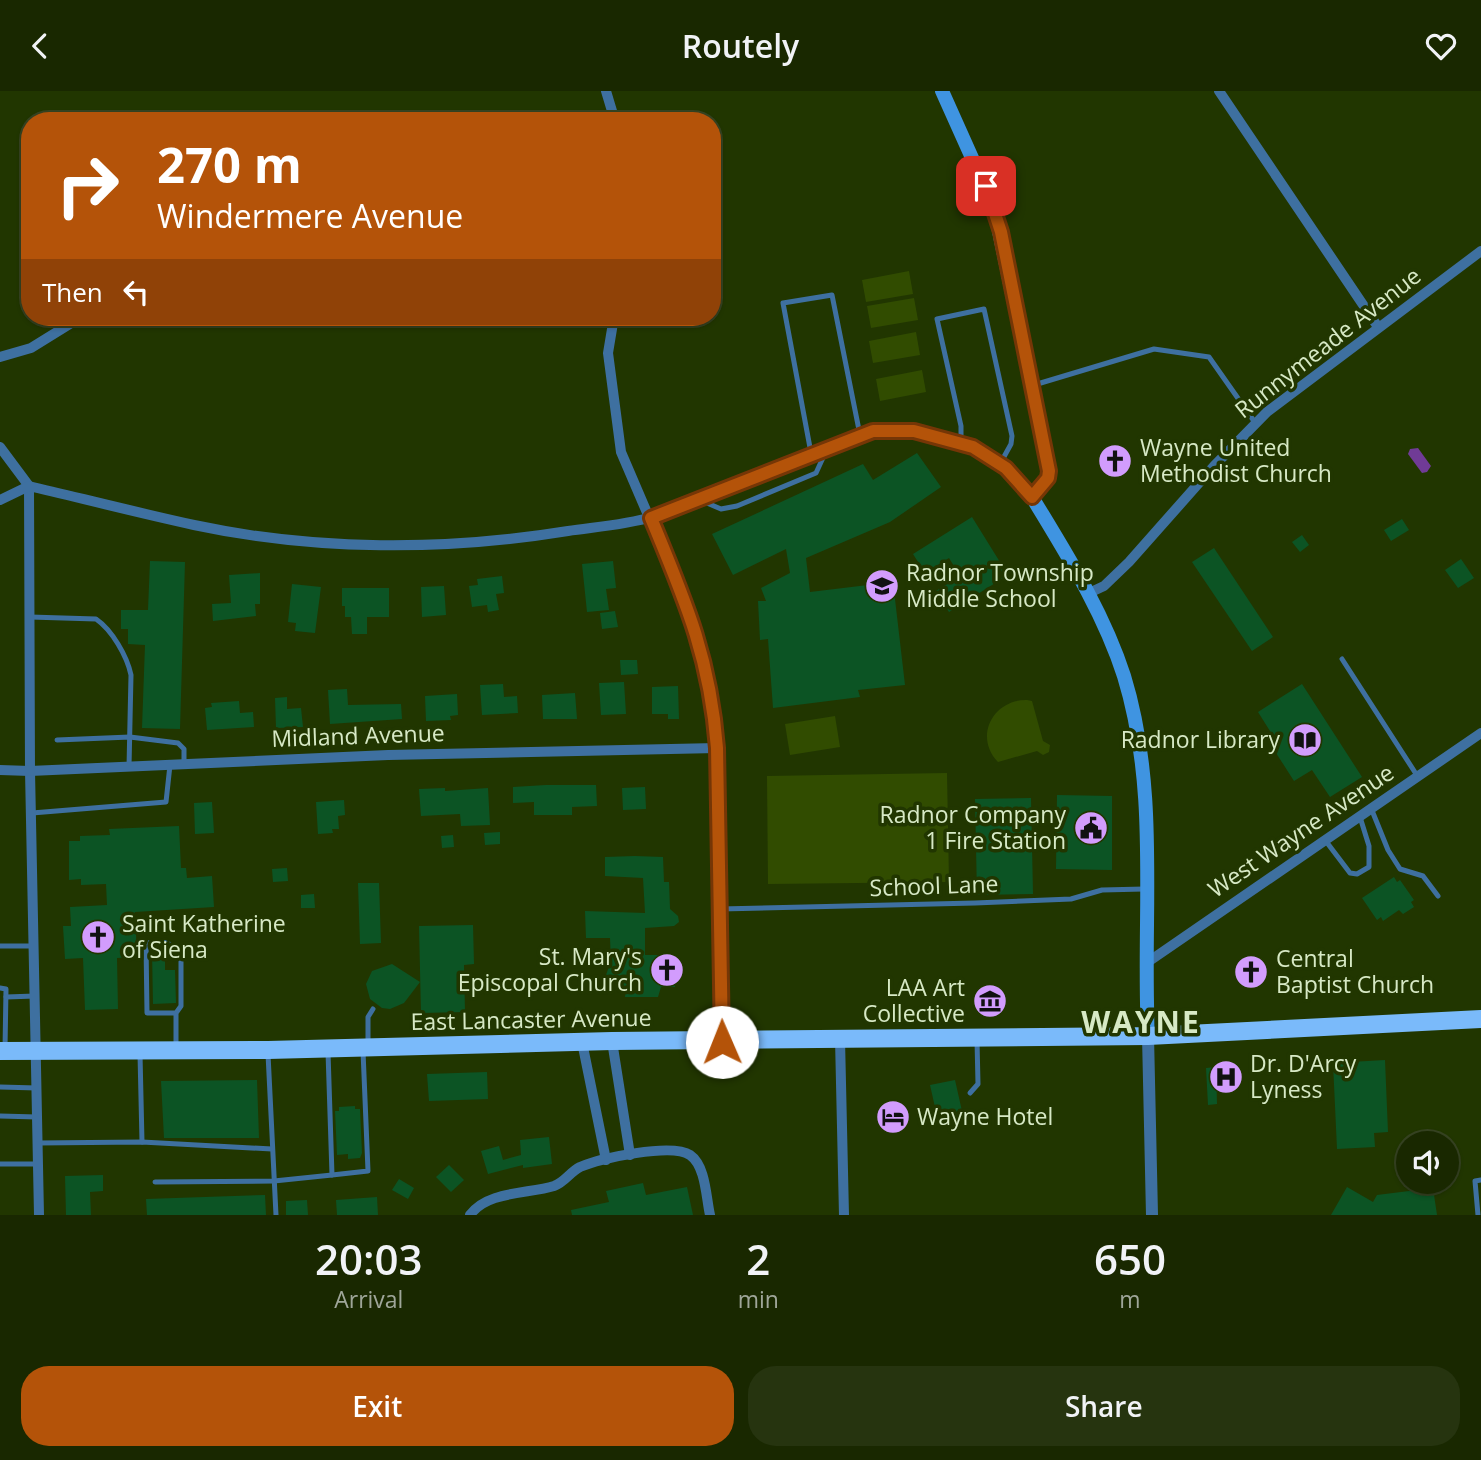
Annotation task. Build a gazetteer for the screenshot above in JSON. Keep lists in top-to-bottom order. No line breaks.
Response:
{"streets":{"highway":["East Lancaster Avenue"],"street":["Runnymeade Avenue","Midland Avenue","West Wayne Avenue"],"lane":["School Lane"]},"districts":["WAYNE"],"places":{"church":["Wayne United Methodist Church","Saint Katherine of Siena","St. Mary's Episcopal Church","Central Baptist Church"],"school or university":["Radnor Township Middle School"],"library":["Radnor Library"],"public building":["Radnor Company 1 Fire Station"],"museum":["LAA Art Collective"],"hospital":["Dr. D'Arcy Lyness"],"hotel":["Wayne Hotel"]},"page":{"header":"Routely","turn":["270 m","Windermere Avenue"],"then":"Then","eta":["20:03","Arrival","2","min","650","m"],"buttons":["Exit","Share"]}}
